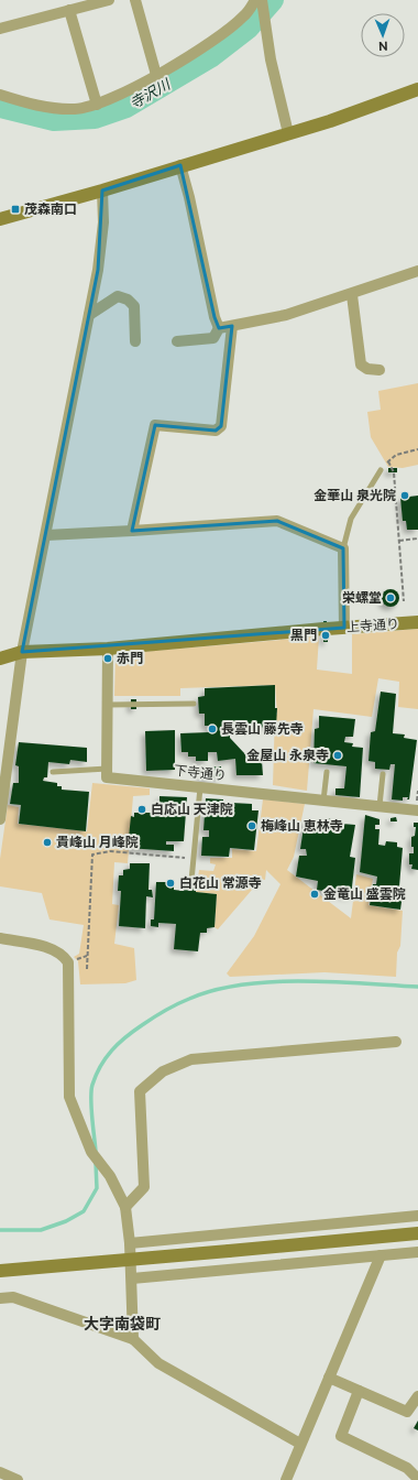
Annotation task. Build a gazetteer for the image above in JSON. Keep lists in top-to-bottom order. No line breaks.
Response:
{"streets":{"street":["上寺通り","下寺通り"]},"districts":["大字南袋町"],"water":["寺沢川"],"places":{"transit":["茂森南口"],"other":["金華山 泉光院","栄螺堂","黒門","赤門","長雲山 藤先寺","金屋山 永泉寺","白応山 天津院","梅峰山 恵林寺","貴峰山 月峰院","白花山 常源寺","金竜山 盛雲院"]},"north":"bottom"}
